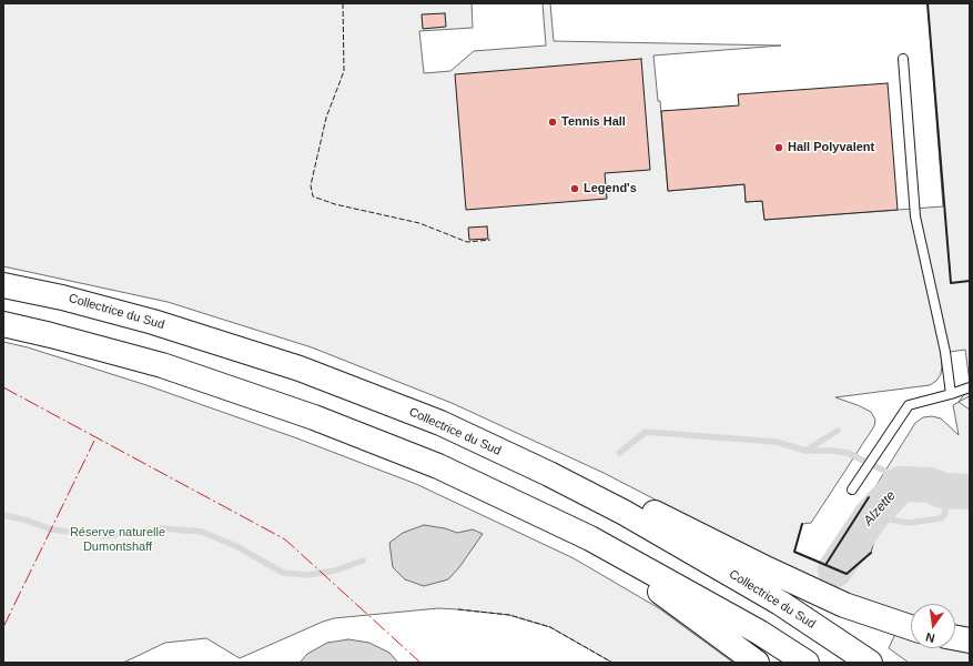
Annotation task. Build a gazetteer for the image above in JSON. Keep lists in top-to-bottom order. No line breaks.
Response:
{"streets":{"highway":["Collectrice du Sud"]},"water":["Alzette"],"parks":["Réserve naturelle Dumontshaff"],"places":["Tennis Hall","Hall Polyvalent","Legend's"],"north":"bottom"}
